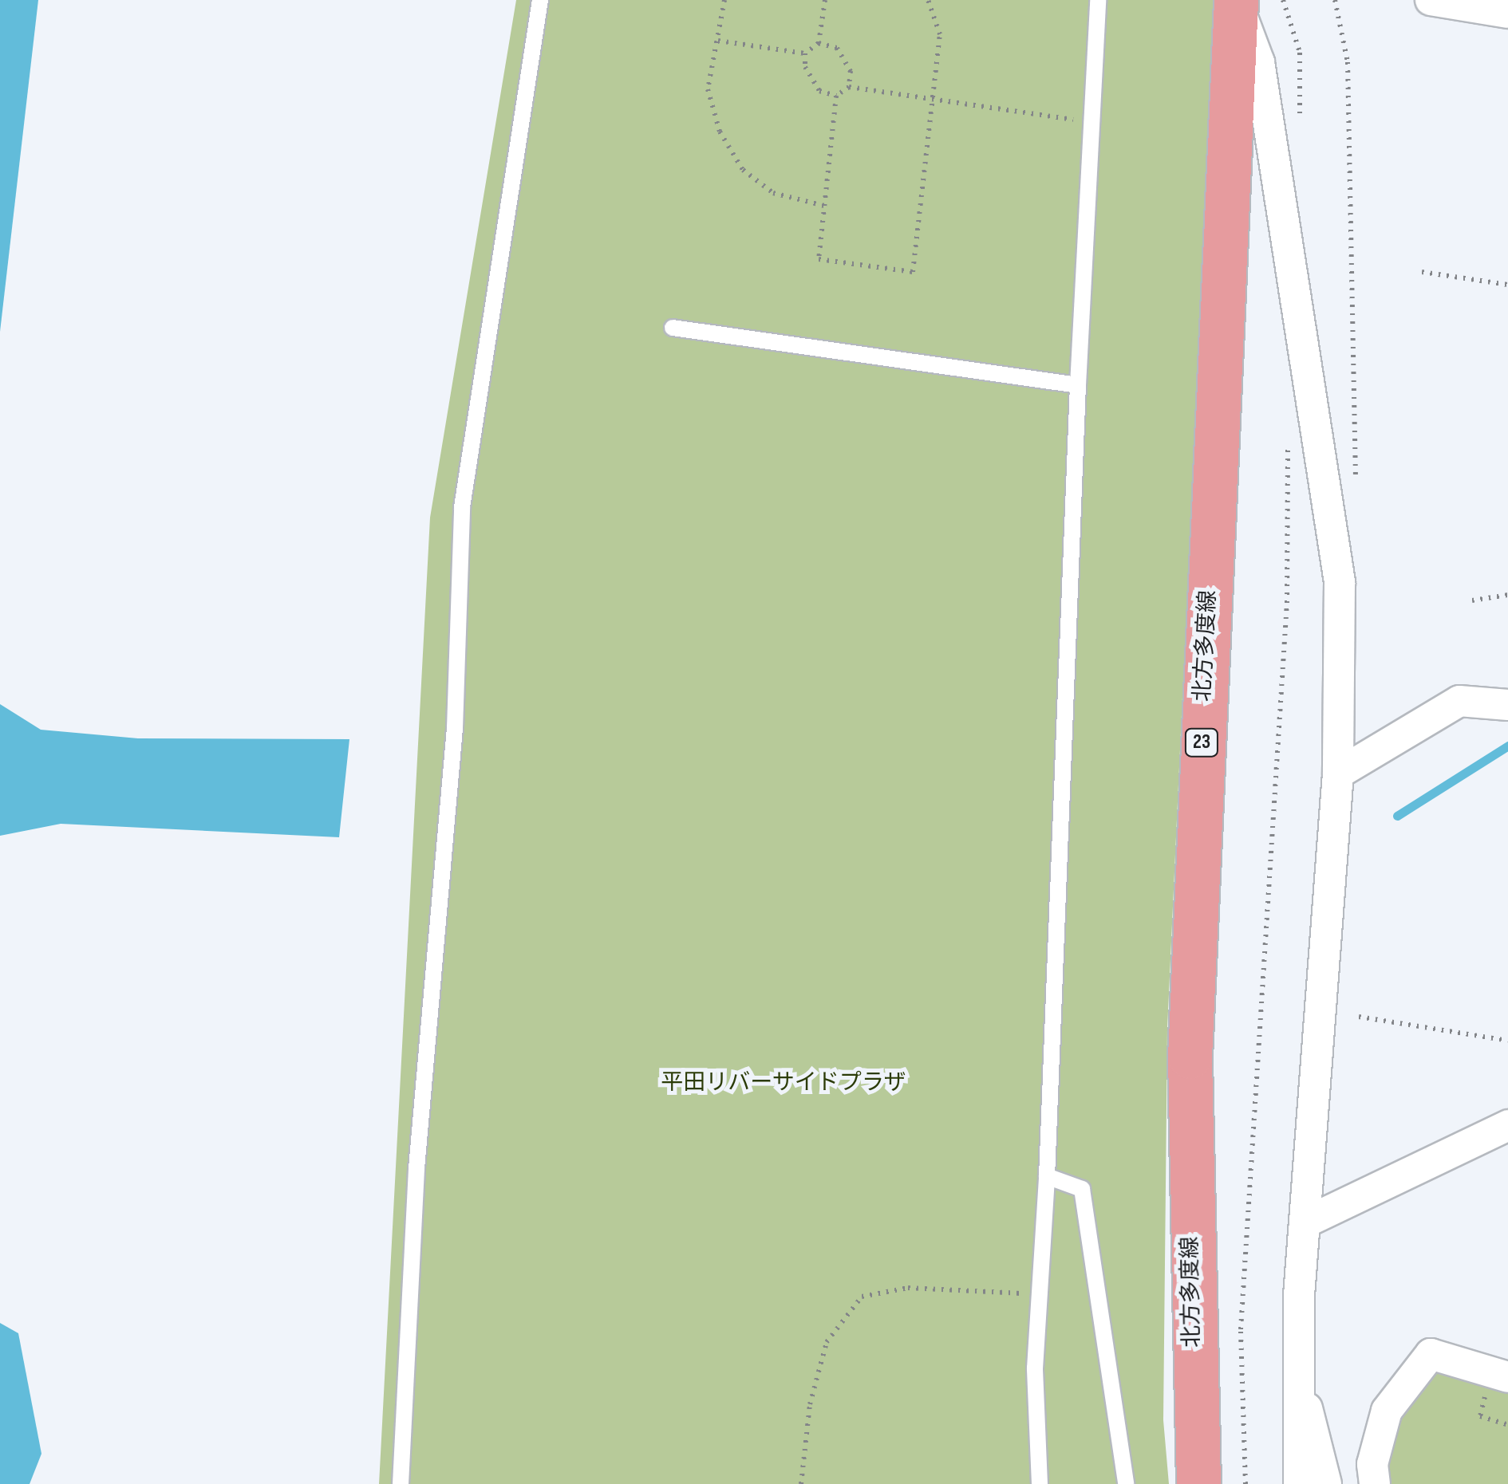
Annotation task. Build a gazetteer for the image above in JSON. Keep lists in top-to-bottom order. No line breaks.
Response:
{"streets":{"main road":["北方多度線","23"]},"parks":["平田リバーサイドプラザ"]}
